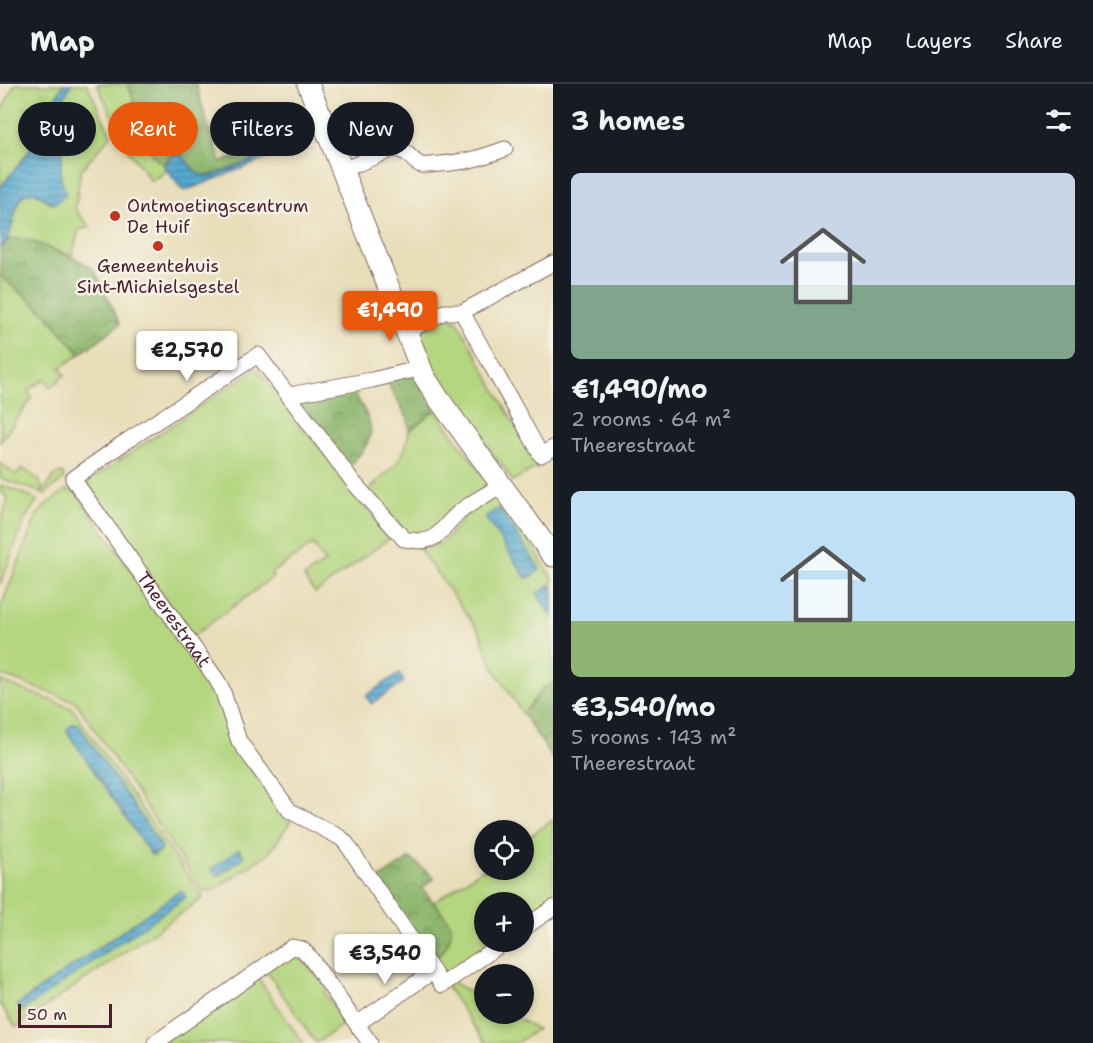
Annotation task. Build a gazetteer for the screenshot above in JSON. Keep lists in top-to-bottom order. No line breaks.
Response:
{"streets":{"street":["Theerestraat"]},"places":["Ontmoetingscentrum De Huif","Gemeentehuis Sint-Michielsgestel"],"scale_bar":"50 m","page":{"header":"Map","nav":["Map","Layers","Share"],"heading":"3 homes","chip":["Buy","Rent","Filters","New"],"list":[{"name":"€1,490/mo","note":"2 rooms · 64 m² · Theerestraat"},{"name":"€3,540/mo","note":"5 rooms · 143 m² · Theerestraat"}],"price":["€1,490","€2,570","€3,540"],"map_buttons":["+","−"],"scale":"50 m"}}
